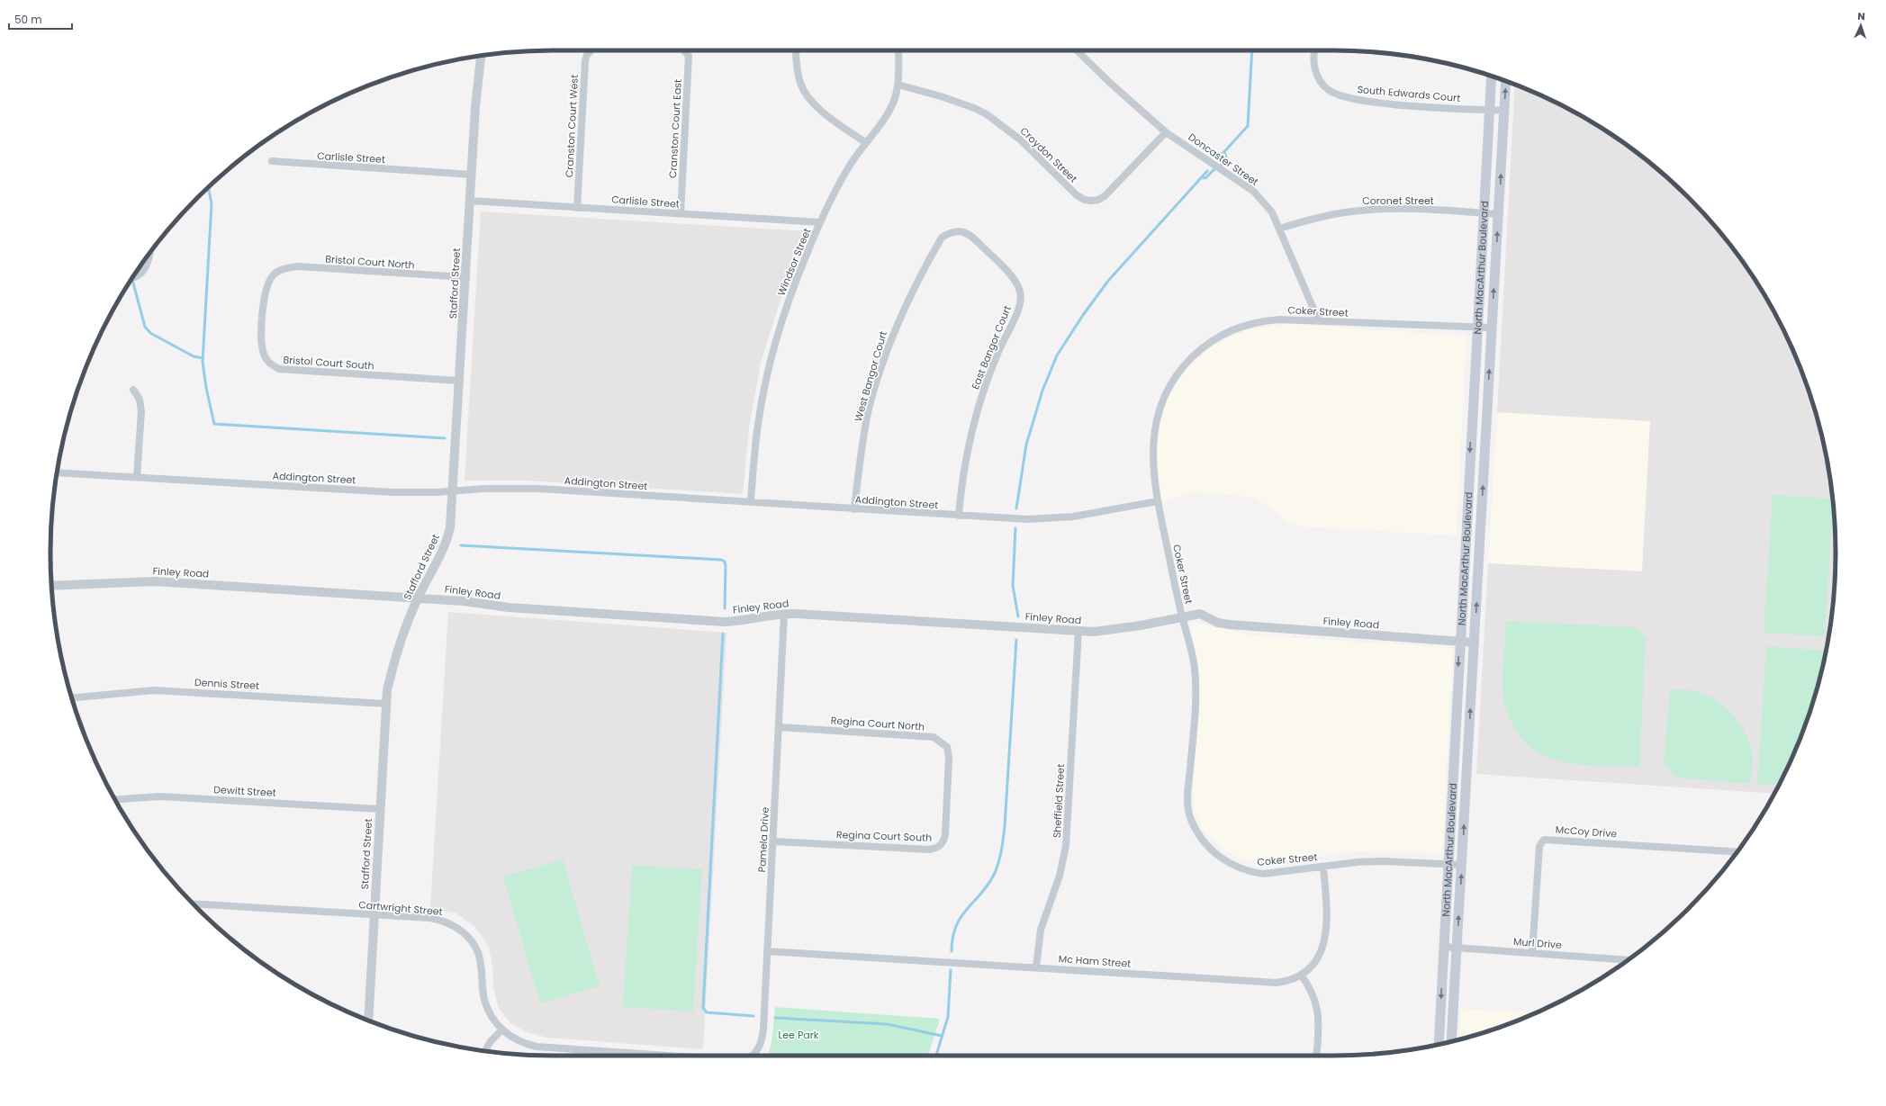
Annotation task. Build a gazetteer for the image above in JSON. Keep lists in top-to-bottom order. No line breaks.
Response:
{"streets":{"main road":["North MacArthur Boulevard"],"street":["South Edwards Court","Cranston Court West","Cranston Court East","Croydon Street","Carlisle Street","Doncaster Street","Coronet Street","Bristol Court North","Windsor Street","Stafford Street","Coker Street","East Bangor Court","Bristol Court South","West Bangor Court","Addington Street","Finley Road","Dennis Street","Regina Court North","Dewitt Street","Sheffield Street","McCoy Drive","Regina Court South","Pamela Drive","Cartwright Street","Murl Drive","Mc Ham Street"]},"crossings":[["South Edwards Court","North MacArthur Boulevard"],["Cranston Court West","Carlisle Street"],["Cranston Court East","Carlisle Street"],["Croydon Street","Doncaster Street"],["Croydon Street","Windsor Street"],["Carlisle Street","Windsor Street"],["Carlisle Street","Stafford Street"],["Doncaster Street","Coronet Street"],["Doncaster Street","Coker Street"],["Coronet Street","North MacArthur Boulevard"],["Bristol Court North","Stafford Street"],["Bristol Court North","Bristol Court South"],["Windsor Street","Addington Street"],["North MacArthur Boulevard","Coker Street"],["North MacArthur Boulevard","Finley Road"],["North MacArthur Boulevard","Murl Drive"],["Stafford Street","Bristol Court South"],["Stafford Street","Addington Street"],["Stafford Street","Finley Road"],["Stafford Street","Dennis Street"],["Stafford Street","Dewitt Street"],["Stafford Street","Cartwright Street"],["Coker Street","Addington Street"],["Coker Street","Finley Road"],["Coker Street","Mc Ham Street"],["East Bangor Court","West Bangor Court"],["East Bangor Court","Addington Street"],["West Bangor Court","Addington Street"],["Finley Road","Sheffield Street"],["Finley Road","Pamela Drive"],["Regina Court North","Regina Court South"],["Regina Court North","Pamela Drive"],["Sheffield Street","Mc Ham Street"],["McCoy Drive","Murl Drive"],["Regina Court South","Pamela Drive"],["Pamela Drive","Mc Ham Street"]],"parks":["Lee Park"],"scale_bar":"50 m","north":"top"}
